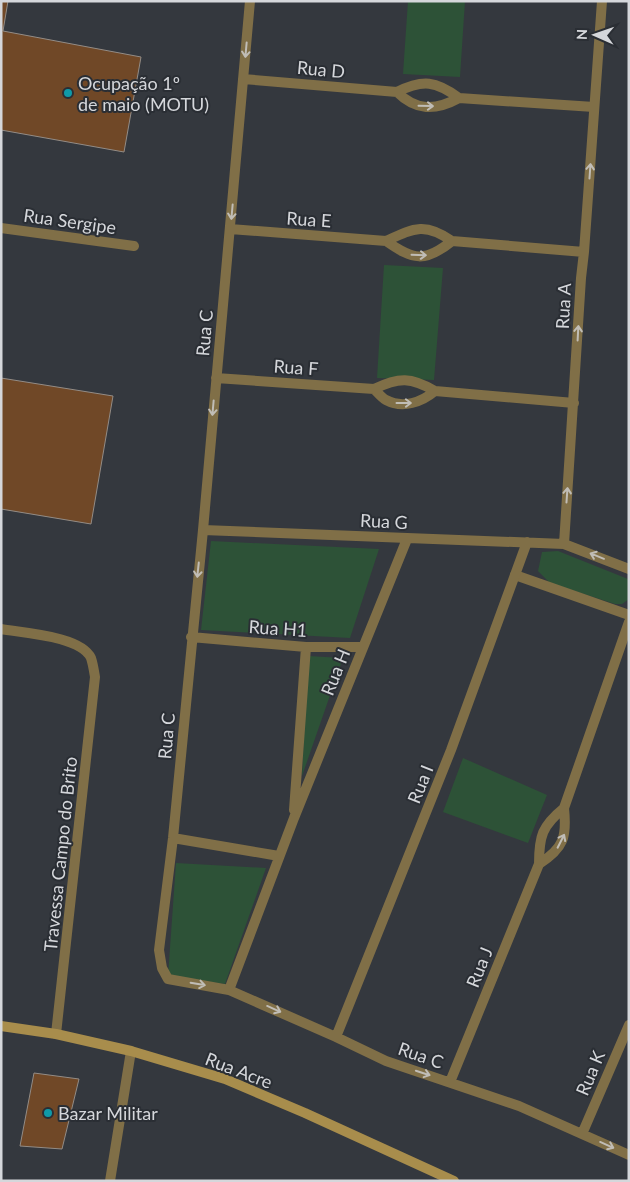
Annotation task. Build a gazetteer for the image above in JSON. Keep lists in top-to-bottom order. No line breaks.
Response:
{"streets":{"main road":["Rua Acre"],"street":["Rua D","Rua E","Rua Sergipe","Rua A","Rua C","Rua F","Rua G","Rua H1","Rua H","Rua I","Travessa Campo do Brito","Rua J","Rua K"]},"crossings":[["Rua D","Rua A"],["Rua D","Rua C"],["Rua E","Rua A"],["Rua E","Rua C"],["Rua A","Rua F"],["Rua A","Rua G"],["Rua C","Rua F"],["Rua C","Rua G"],["Rua C","Rua H1"],["Rua C","Rua H"],["Rua C","Rua I"],["Rua C","Rua J"],["Rua C","Rua K"],["Rua G","Rua H"],["Rua G","Rua I"],["Rua H1","Rua H"],["Travessa Campo do Brito","Rua Acre"]],"one_way":["Rua A","Rua C"],"places":["Ocupação 1º de maio (MOTU)","Bazar Militar"],"north":"left"}
